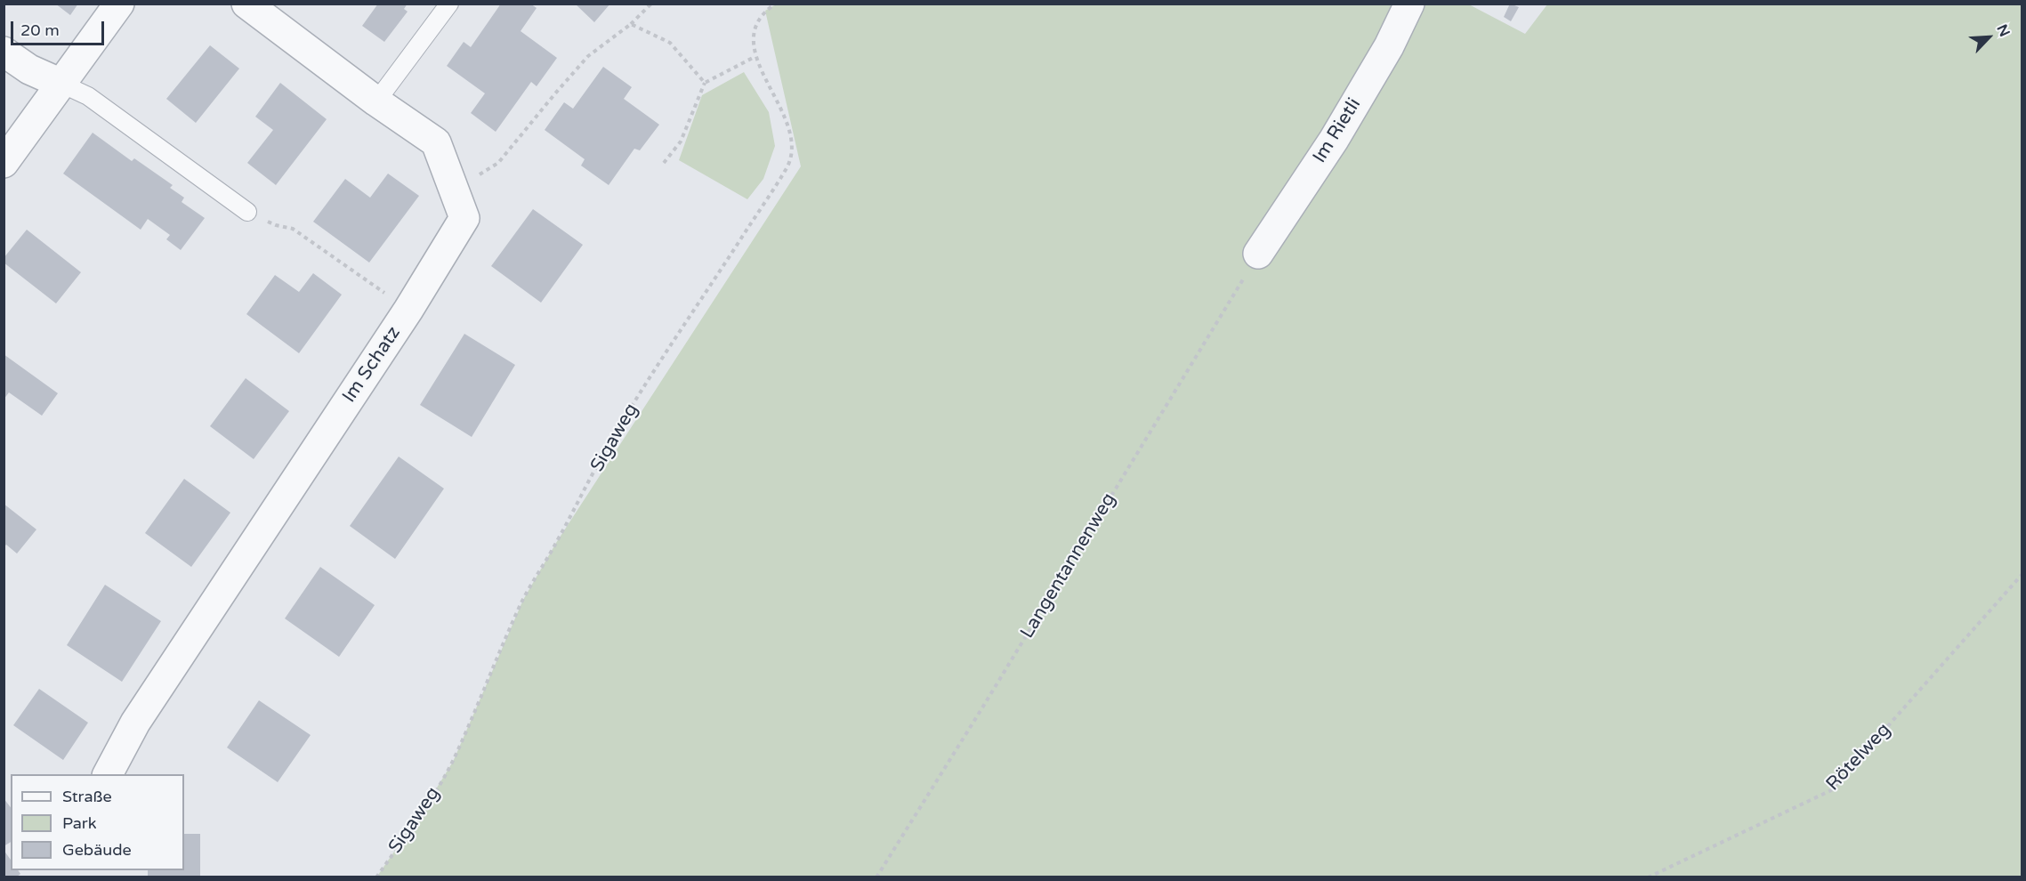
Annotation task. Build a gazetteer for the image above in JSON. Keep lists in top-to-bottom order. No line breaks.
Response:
{"streets":{"street":["Im Rietli","Im Schatz"],"path":["Sigaweg","Langentannenweg","Rötelweg"]},"crossings":[["Im Rietli","Langentannenweg"]],"legend":["Straße","Park","Gebäude"],"scale_bar":"20 m","north":"top right"}
